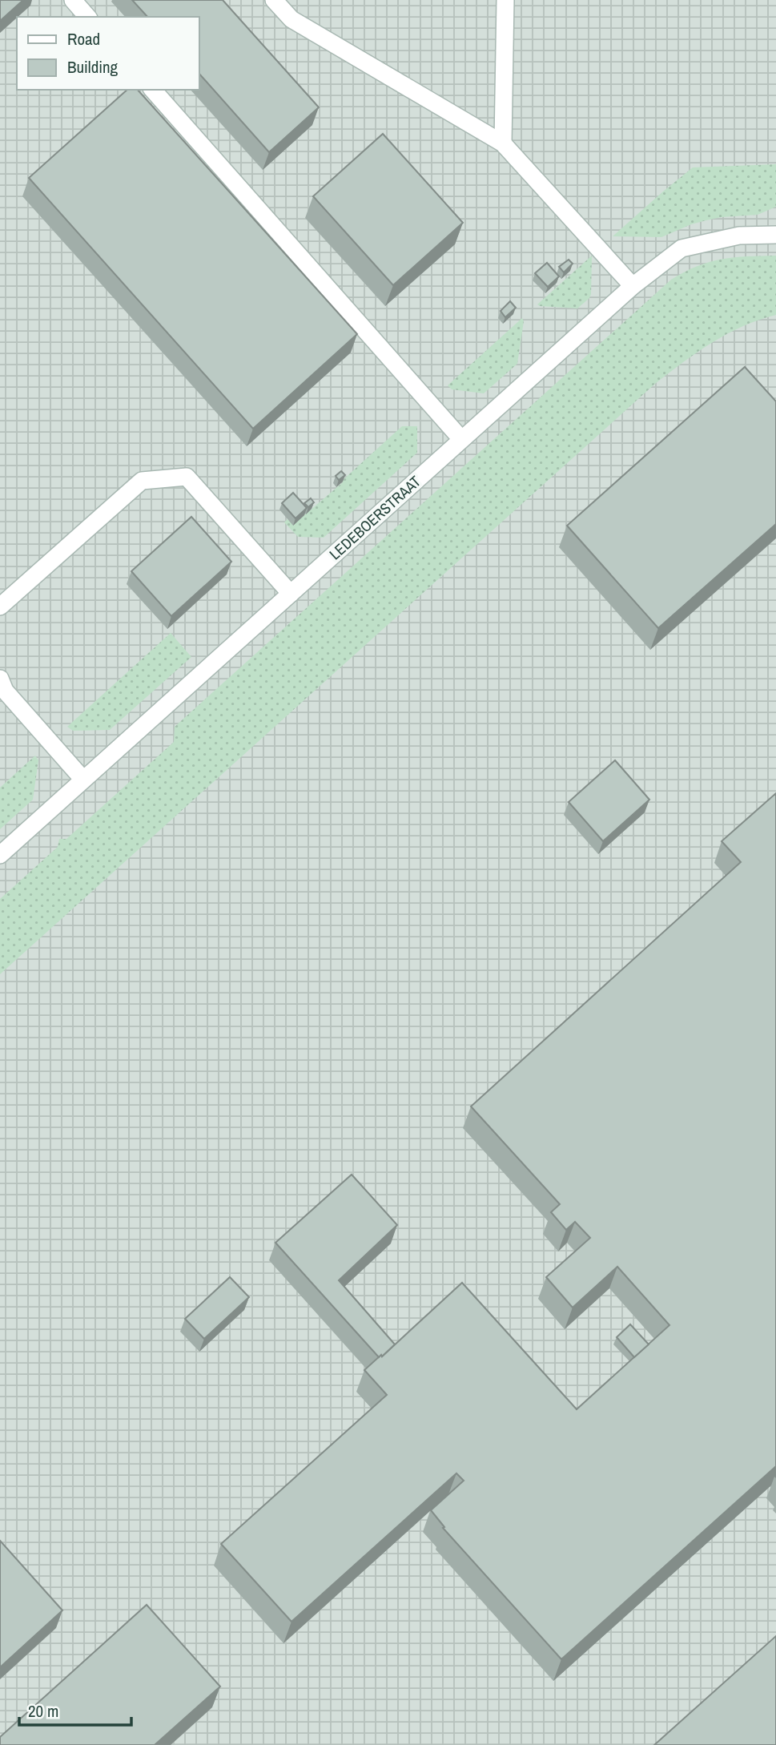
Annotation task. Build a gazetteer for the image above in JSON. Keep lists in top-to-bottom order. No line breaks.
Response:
{"streets":{"street":["LEDEBOERSTRAAT"]},"legend":["Road","Building"],"scale_bar":"20 m"}
